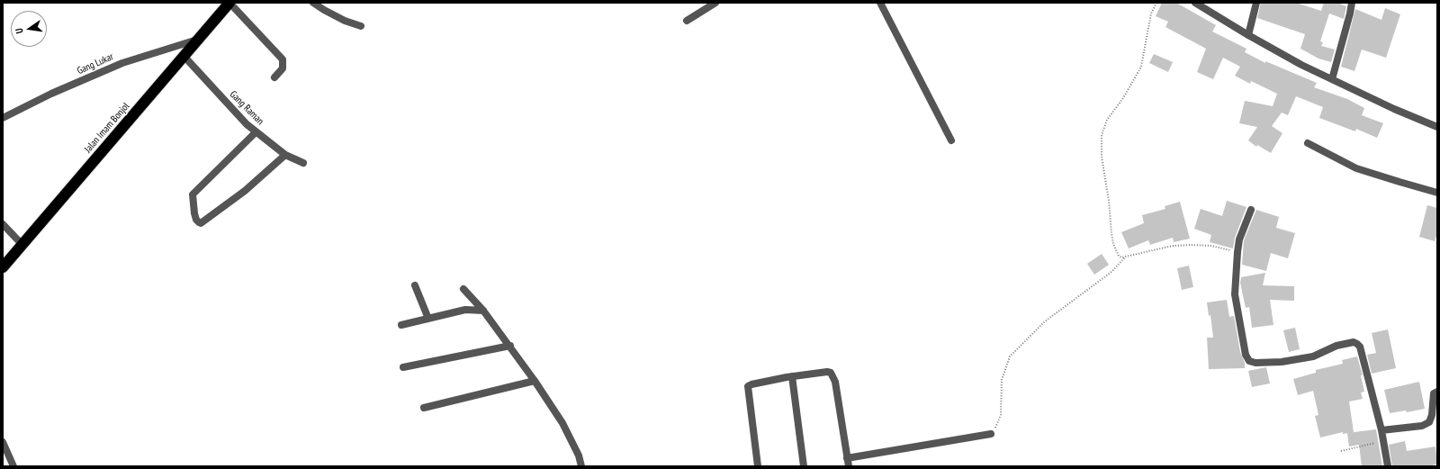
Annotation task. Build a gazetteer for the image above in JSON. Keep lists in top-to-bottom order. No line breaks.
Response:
{"streets":{"highway":["Jalan Imam Bonjol"],"street":["Gang Lukar","Gang Raman"]},"crossings":[["Gang Lukar","Jalan Imam Bonjol"],["Gang Raman","Jalan Imam Bonjol"]],"north":"left"}
